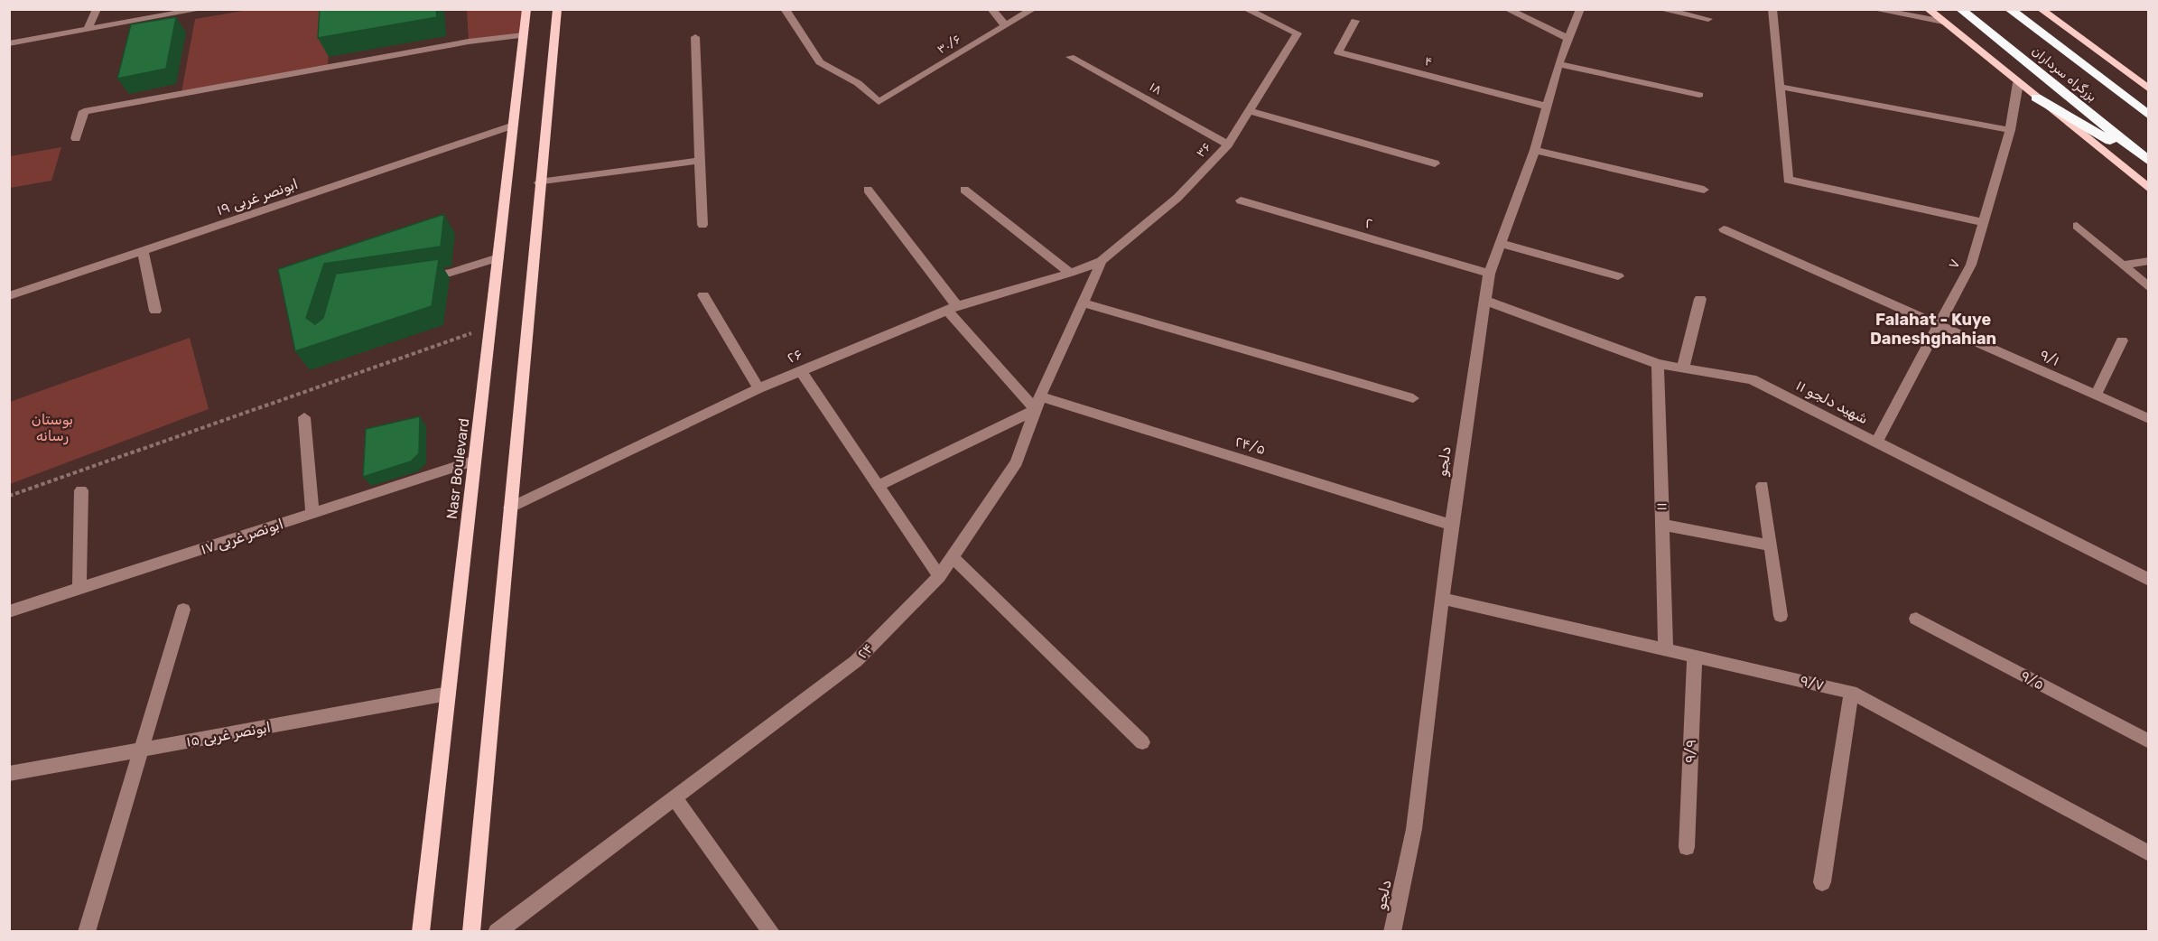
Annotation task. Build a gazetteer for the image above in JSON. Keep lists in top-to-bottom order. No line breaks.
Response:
{"streets":{"highway":["بزرگراه سرداران"],"main road":["Nasr Boulevard"],"street":["۳۰/۶","۴","۱۸","۳۶","ابونصر غربی ۱۹","۲","۷","۲۶","۹/۱","شهید دلجو ۱۱","۲۴/۵","دلجو","۱۱","ابونصر غربی ۱۷","۲۴","۹/۵","۹/۷","ابونصر غربی ۱۵","۹/۹"]},"crossings":[["۴","دلجو"],["۱۸","۳۶"],["۳۶","۲۶"],["۳۶","۲۴"],["ابونصر غربی ۱۹","Nasr Boulevard"],["۲","دلجو"],["۷","۹/۱"],["۷","شهید دلجو ۱۱"],["۲۶","۲۴"],["شهید دلجو ۱۱","دلجو"],["شهید دلجو ۱۱","۱۱"],["۲۴/۵","دلجو"],["۲۴/۵","۲۴"],["دلجو","۹/۷"],["Nasr Boulevard","ابونصر غربی ۱۷"],["Nasr Boulevard","ابونصر غربی ۱۵"],["۱۱","۹/۷"],["۹/۷","۹/۹"]],"districts":["Falahat - Kuye Daneshghahian"],"parks":["بوستان رسانه"]}
